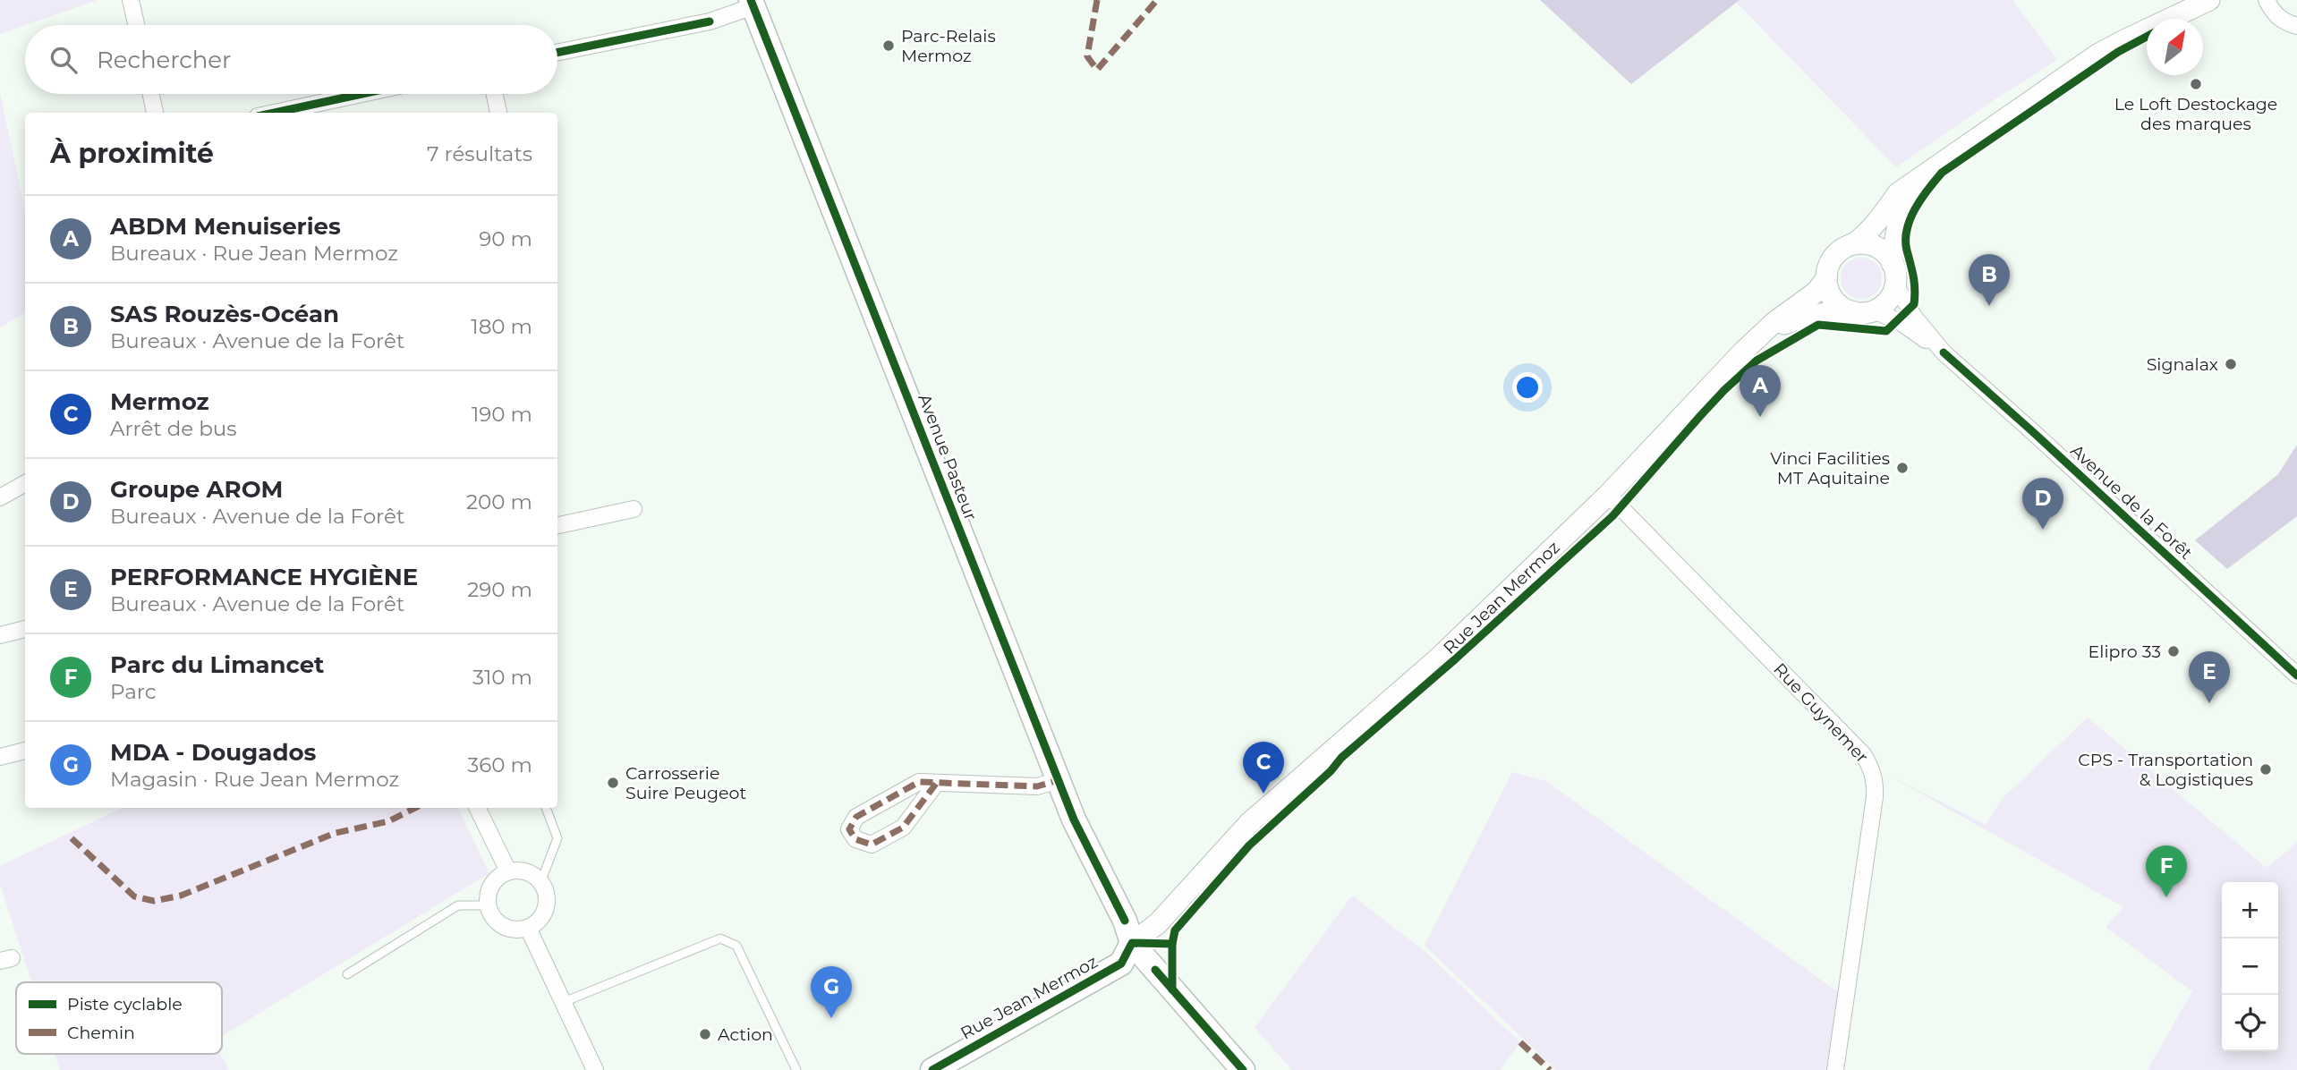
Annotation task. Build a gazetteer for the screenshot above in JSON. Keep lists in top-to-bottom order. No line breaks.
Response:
{"streets":{"main road":["Avenue Pasteur","Rue Jean Mermoz"],"street":["Avenue de la Forêt","Rue Guynemer"]},"crossings":[["Avenue Pasteur","Rue Jean Mermoz"],["Avenue de la Forêt","Rue Jean Mermoz"],["Rue Jean Mermoz","Rue Guynemer"]],"places":["Parc-Relais Mermoz","Le Loft Destockage des marques","Signalax","Vinci Facilities MT Aquitaine","Elipro 33","CPS - Transportation & Logistiques","Carrosserie Suire Peugeot","Action"],"legend":["Piste cyclable","Chemin"],"north":"top right","page":{"search":"Rechercher","heading":["À proximité","7 résultats"],"list":[{"mark":"A","name":"ABDM Menuiseries","note":"Bureaux · Rue Jean Mermoz","value":"90 m"},{"mark":"B","name":"SAS Rouzès-Océan","note":"Bureaux · Avenue de la Forêt","value":"180 m"},{"mark":"C","name":"Mermoz","note":"Arrêt de bus","value":"190 m"},{"mark":"D","name":"Groupe AROM","note":"Bureaux · Avenue de la Forêt","value":"200 m"},{"mark":"E","name":"PERFORMANCE HYGIÈNE","note":"Bureaux · Avenue de la Forêt","value":"290 m"},{"mark":"F","name":"Parc du Limancet","note":"Parc","value":"310 m"},{"mark":"G","name":"MDA - Dougados","note":"Magasin · Rue Jean Mermoz","value":"360 m"}],"pins":["B","A","D","E","C","F","G"],"map_buttons":["+","−"]}}
